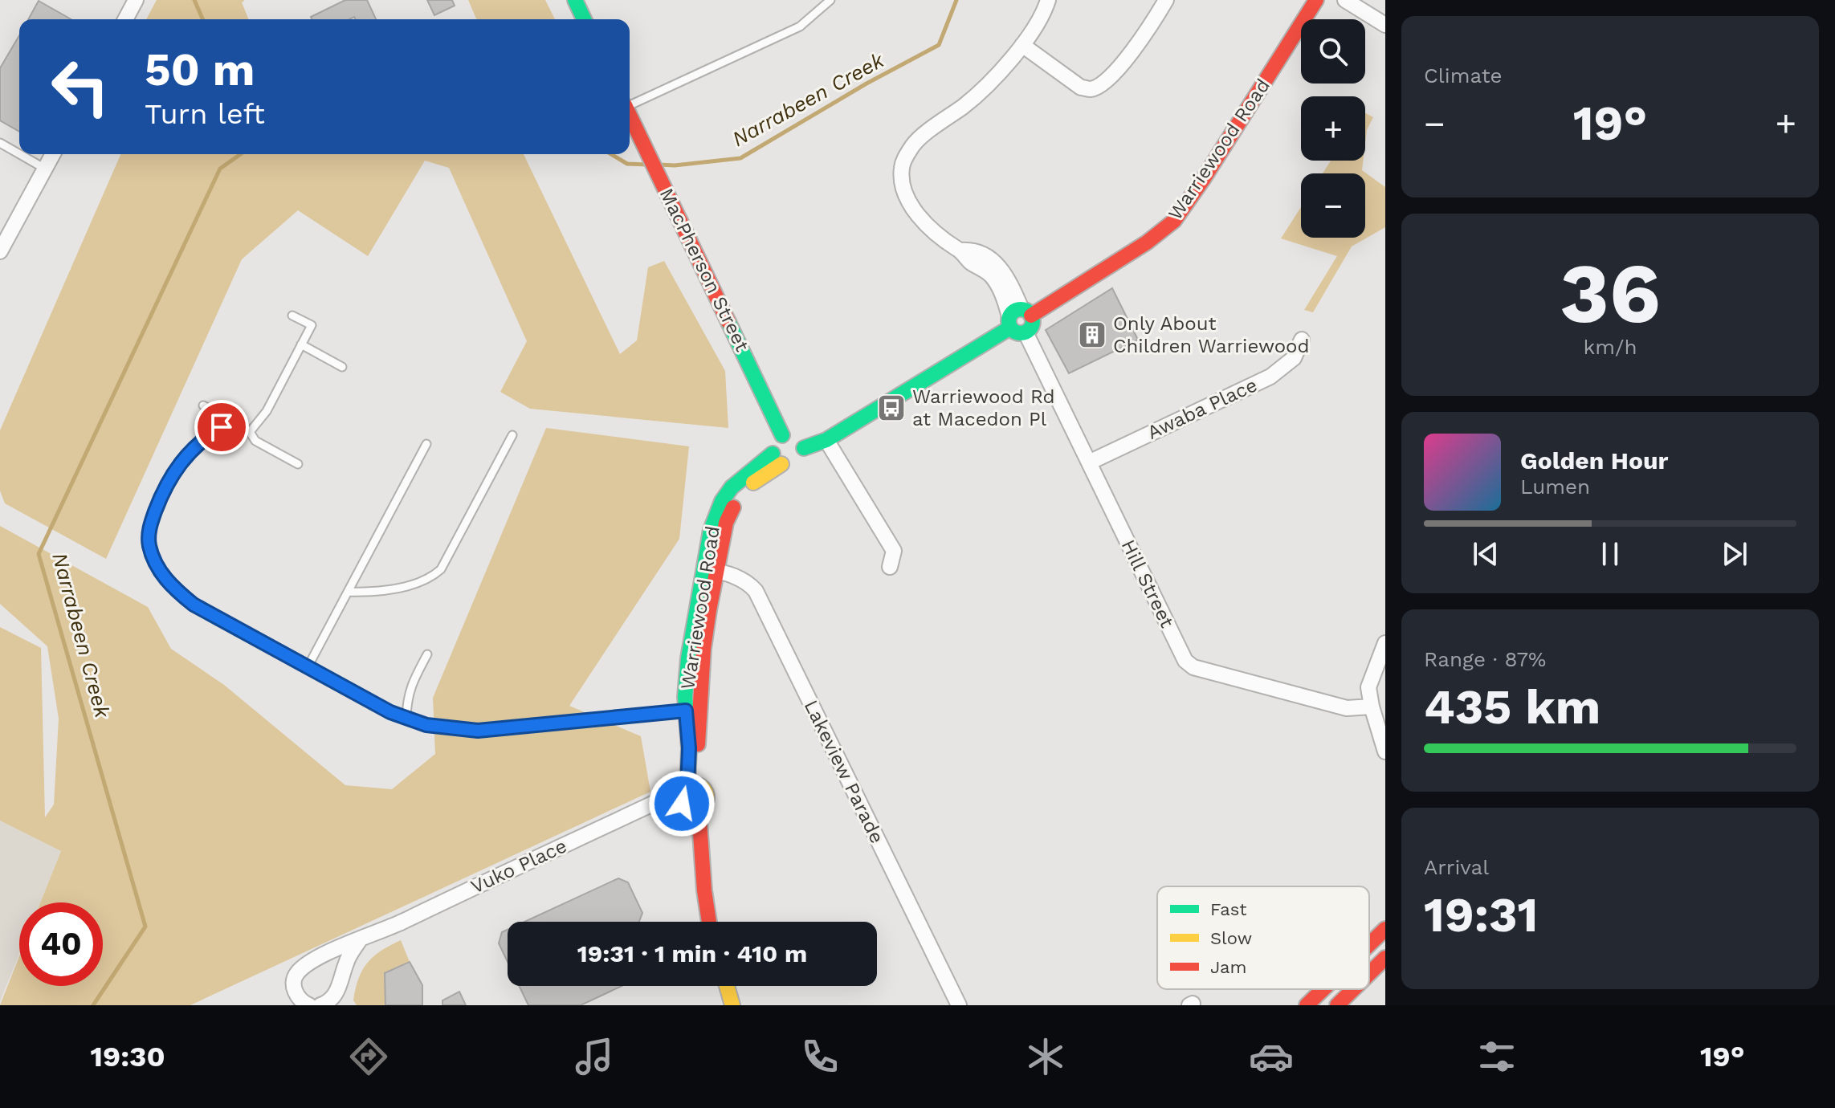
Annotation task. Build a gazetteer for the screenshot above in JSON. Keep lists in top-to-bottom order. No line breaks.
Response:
{"streets":{"main road":["Warriewood Road","MacPherson Street"],"street":["Awaba Place","Hill Street","Lakeview Parade","Vuko Place"]},"crossings":[["Warriewood Road","Lakeview Parade"],["Warriewood Road","Vuko Place"],["Awaba Place","Hill Street"]],"water":["Narrabeen Creek"],"places":{"building":["Only About Children Warriewood"],"bus stop":["Warriewood Rd at Macedon Pl"]},"legend":["Fast","Slow","Jam"],"page":{"tile":["Climate",["36","km/h"],["Range · 87%","435 km"],["Arrival","19:31"]],"map_buttons":["+","−"],"turn":["50 m","Turn left"],"heat":["−","19°","+"],"song":["Golden Hour","Lumen"],"limit":"40","trip":"19:31 · 1 min · 410 m","tabs":["19:30","19°"]}}
